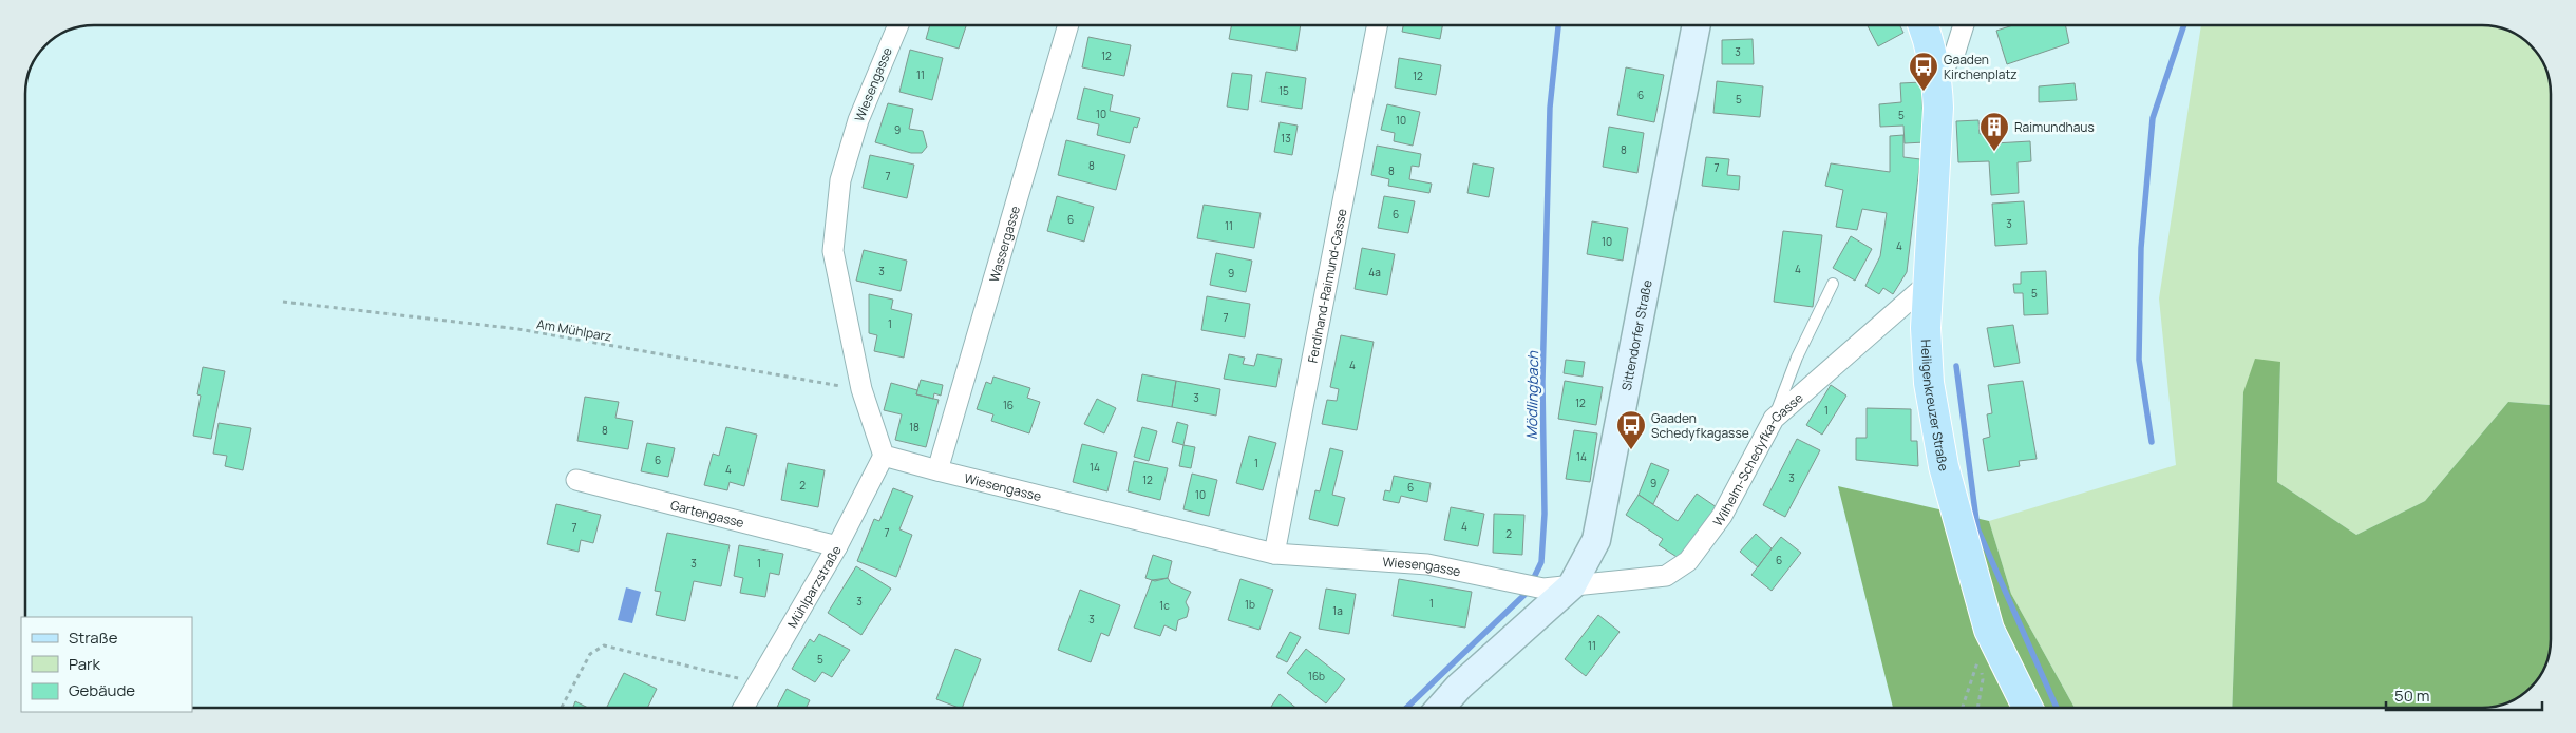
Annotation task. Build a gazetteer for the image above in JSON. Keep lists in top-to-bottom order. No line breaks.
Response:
{"streets":{"main road":["Heiligenkreuzer Straße"],"street":["Wiesengasse","Wassergasse","Ferdinand-Raimund-Gasse","Sittendorfer Straße","Wilhelm-Schedyfka-Gasse","Gartengasse","Mühlparzstraße"],"path":["Am Mühlparz"]},"crossings":[["Wiesengasse","Wassergasse"],["Wiesengasse","Ferdinand-Raimund-Gasse"],["Wiesengasse","Am Mühlparz"],["Wiesengasse","Sittendorfer Straße"],["Wiesengasse","Wilhelm-Schedyfka-Gasse"],["Wiesengasse","Mühlparzstraße"],["Sittendorfer Straße","Wilhelm-Schedyfka-Gasse"],["Heiligenkreuzer Straße","Wilhelm-Schedyfka-Gasse"],["Gartengasse","Mühlparzstraße"]],"water":["Mödlingbach"],"places":{"bus stop":["Gaaden Kirchenplatz","Gaaden Schedyfkagasse"],"building":["Raimundhaus"]},"house_numbers":["3","12","11","12","15","6","5","10","5","10","9","13","8","8","7","8","7","6","6","3","11","10","4","4","3","4a","9","5","7","1","4","3","12","16","1","18","8","14","6","1","14","4","3","12","9","2","6","10","4","7","7","2","6","3","1","3","1","1b","1c","1a","3","11","5","16b"],"legend":["Straße","Park","Gebäude"],"scale_bar":"50 m"}
